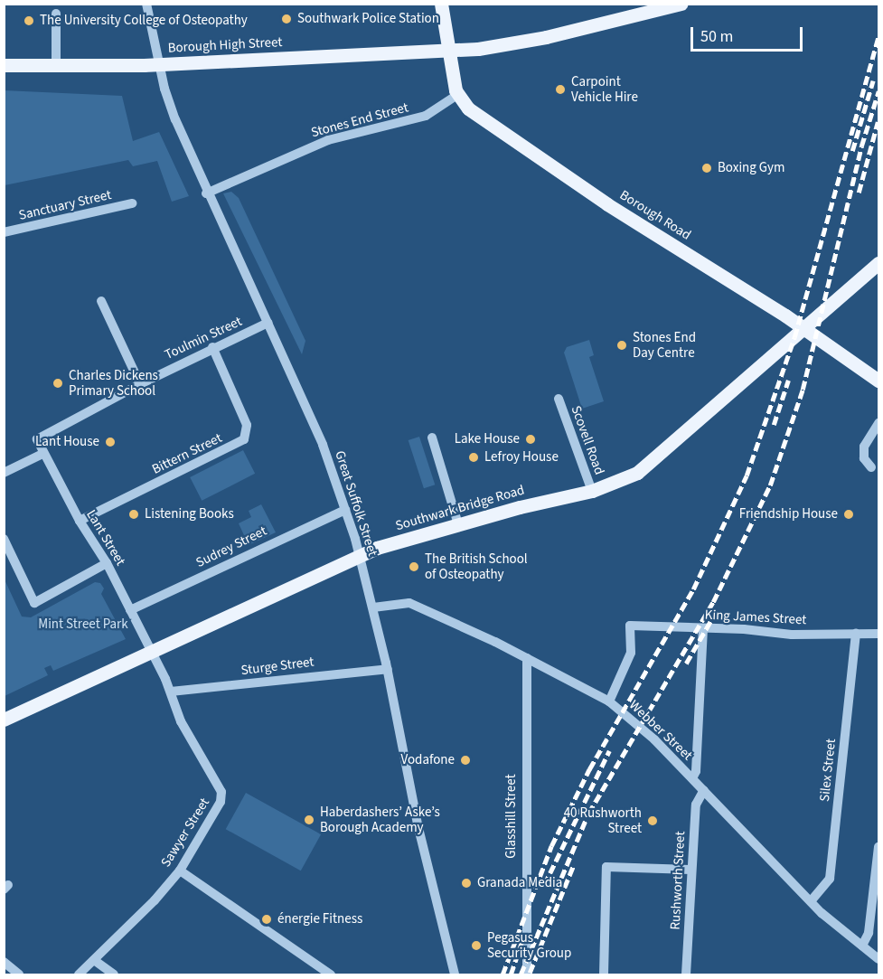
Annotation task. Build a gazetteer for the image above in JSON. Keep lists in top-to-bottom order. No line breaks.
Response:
{"streets":{"main road":["Borough High Street","Borough Road","Southwark Bridge Road"],"street":["Stones End Street","Sanctuary Street","Toulmin Street","Scovell Road","Bittern Street","Great Suffolk Street","Lant Street","Sudrey Street","King James Street","Sturge Street","Webber Street","Silex Street","Glasshill Street","Sawyer Street","Rushworth Street"]},"crossings":[["Borough High Street","Great Suffolk Street"],["Stones End Street","Borough Road"],["Stones End Street","Great Suffolk Street"],["Borough Road","Southwark Bridge Road"],["Toulmin Street","Bittern Street"],["Toulmin Street","Great Suffolk Street"],["Toulmin Street","Lant Street"],["Scovell Road","Southwark Bridge Road"],["Bittern Street","Lant Street"],["Great Suffolk Street","Southwark Bridge Road"],["Great Suffolk Street","Sudrey Street"],["Great Suffolk Street","Sturge Street"],["Great Suffolk Street","Webber Street"],["Southwark Bridge Road","Lant Street"],["Southwark Bridge Road","Sawyer Street"],["Lant Street","Sudrey Street"],["Lant Street","Sawyer Street"],["King James Street","Webber Street"],["King James Street","Silex Street"],["Sturge Street","Sawyer Street"],["Webber Street","Silex Street"],["Webber Street","Glasshill Street"],["Webber Street","Rushworth Street"]],"parks":["Mint Street Park"],"places":["Southwark Police Station","The University College of Osteopathy","Carpoint Vehicle Hire","Boxing Gym","Stones End Day Centre","Charles Dickens Primary School","Lake House","Lant House","Lefroy House","Listening Books","Friendship House","The British School of Osteopathy","Vodafone","Haberdashers’ Aske’s Borough Academy","40 Rushworth Street","Granada Media","énergie Fitness","Pegasus Security Group"],"scale_bar":"50 m"}
